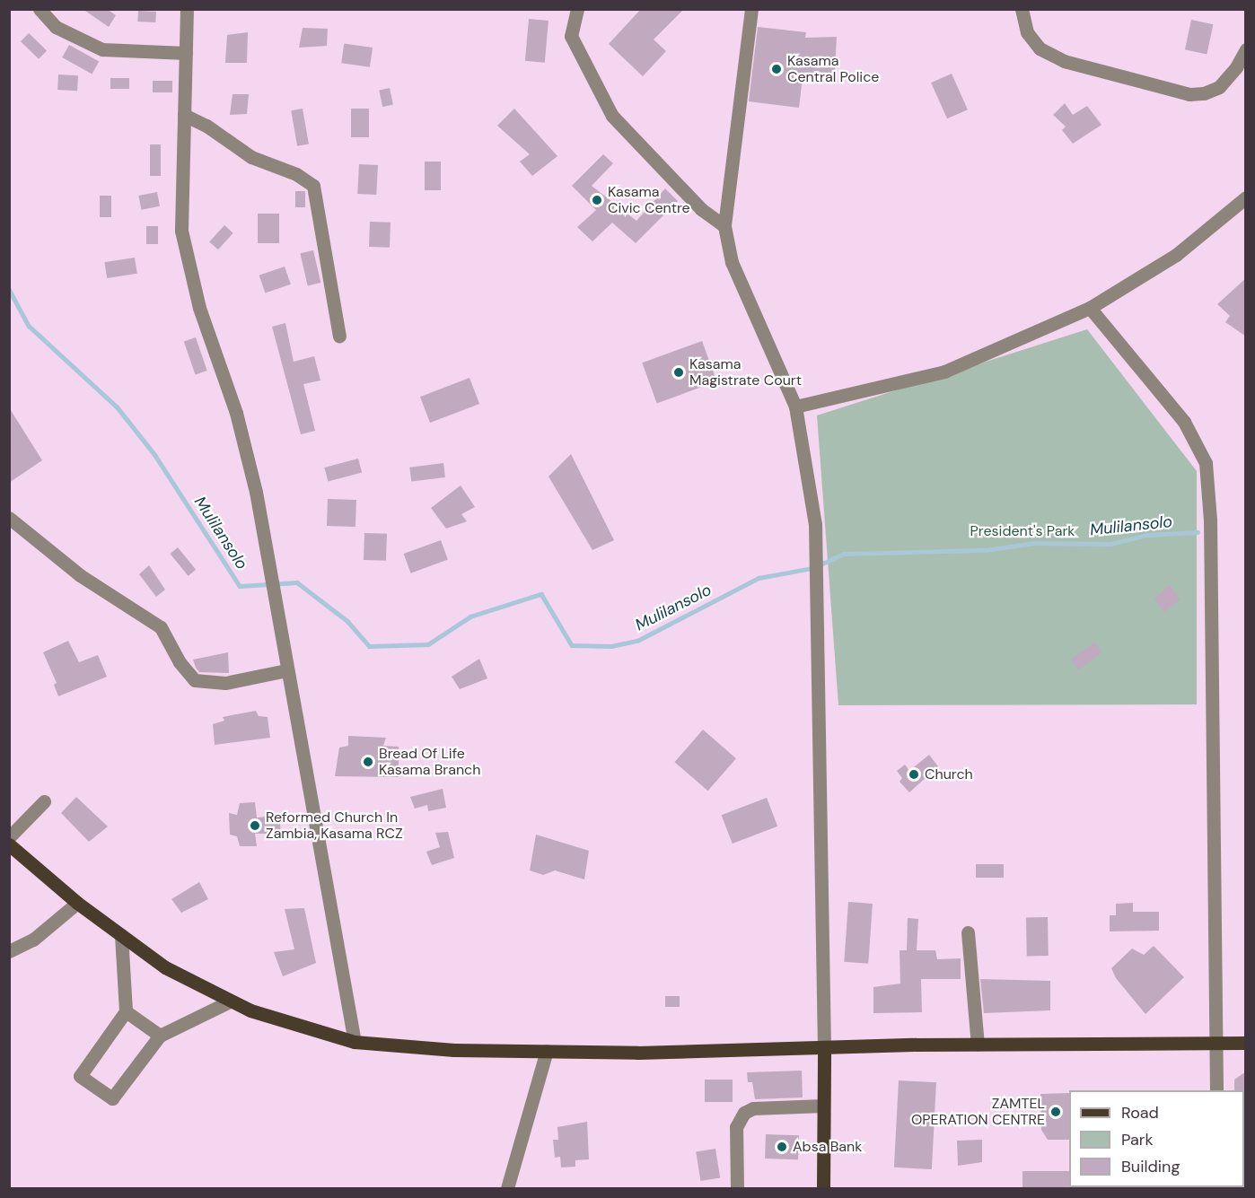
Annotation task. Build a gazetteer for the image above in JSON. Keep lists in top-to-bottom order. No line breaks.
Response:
{"water":["Mulilansolo"],"parks":["President's Park"],"places":["Kasama Central Police","Kasama Civic Centre","Kasama Magistrate Court","Bread Of Life Kasama Branch","Church","Reformed Church In Zambia, Kasama RCZ","ZAMTEL OPERATION CENTRE","Absa Bank"],"legend":["Road","Park","Building"]}
